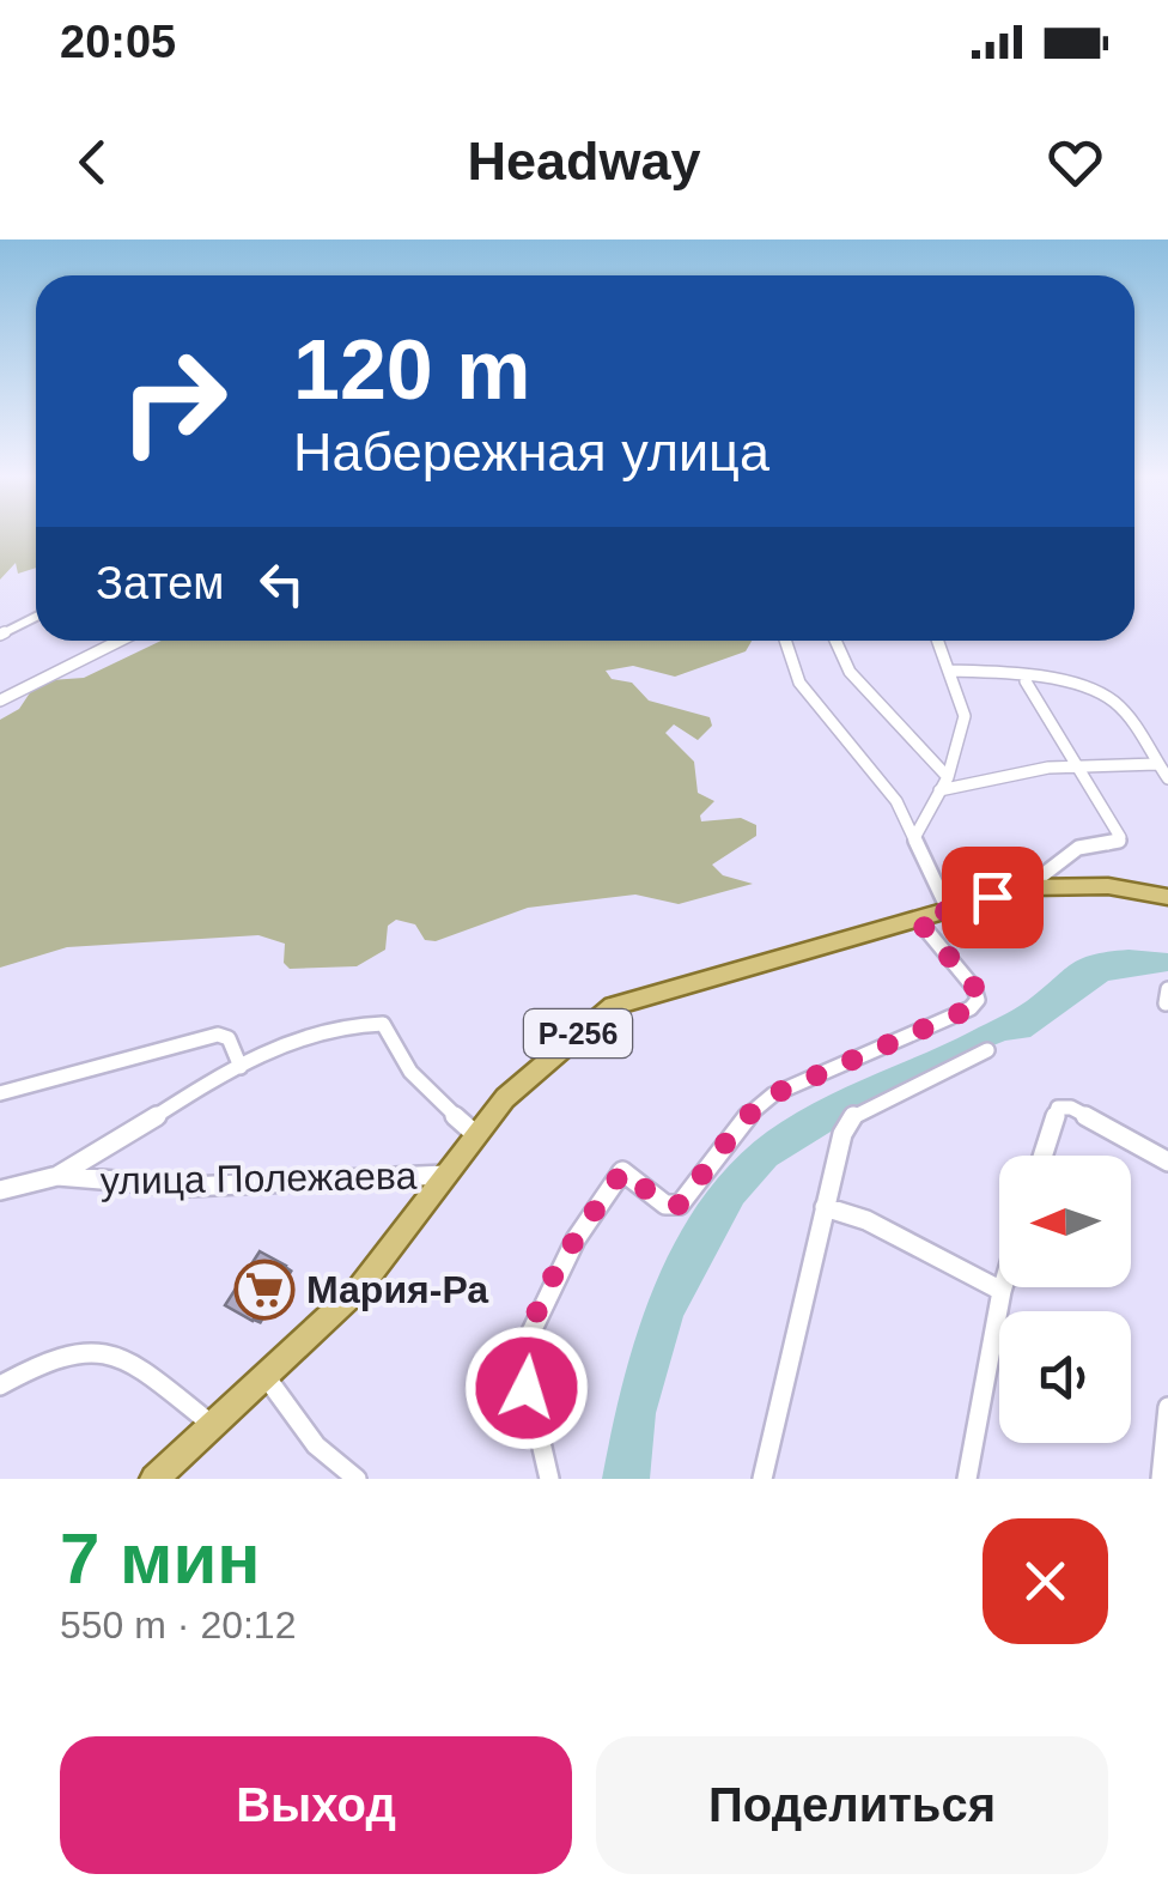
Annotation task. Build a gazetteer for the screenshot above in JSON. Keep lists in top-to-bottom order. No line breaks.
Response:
{"streets":{"main road":["Р-256"],"street":["улица Полежаева"]},"crossings":[["Р-256","улица Полежаева"]],"places":{"supermarket":["Мария-Ра"]},"north":"left","page":{"status":"20:05","header":"Headway","turn":["120 m","Набережная улица"],"then":"Затем","heading":["7 мин","550 m · 20:12"],"buttons":["Выход","Поделиться"]}}
